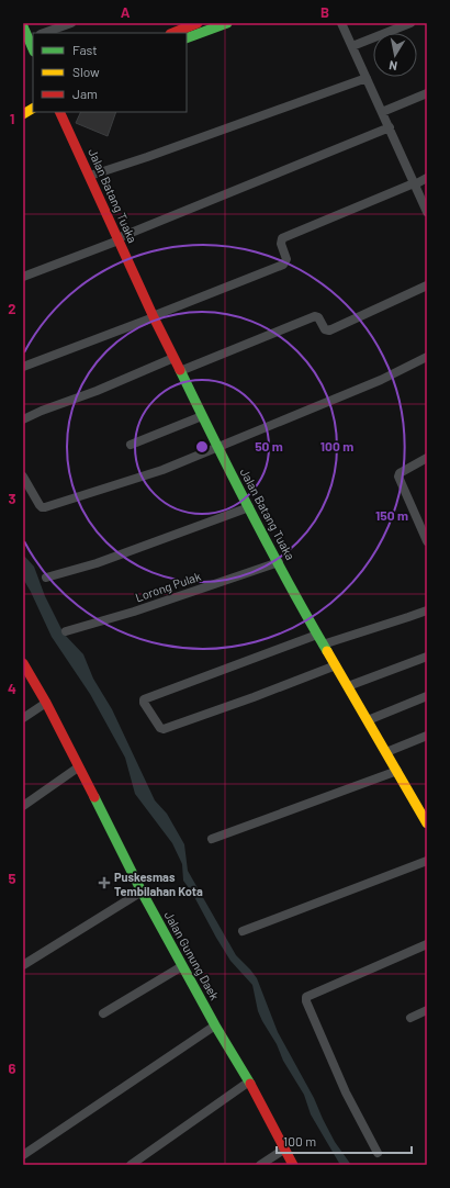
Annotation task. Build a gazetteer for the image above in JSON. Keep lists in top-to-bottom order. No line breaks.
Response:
{"streets":{"main road":["Jalan Batang Tuaka","Jalan Gunung Daek"],"street":["Lorong Pulak"]},"crossings":[["Jalan Batang Tuaka","Lorong Pulak"]],"places":{"health":["Puskesmas Tembilahan Kota"]},"legend":["Fast","Slow","Jam"],"scale_bar":"100 m","north":"bottom","grid":{"columns":["A","B"],"rows":["1","2","3","4","5","6"]},"rings":["50 m","100 m","150 m"]}
